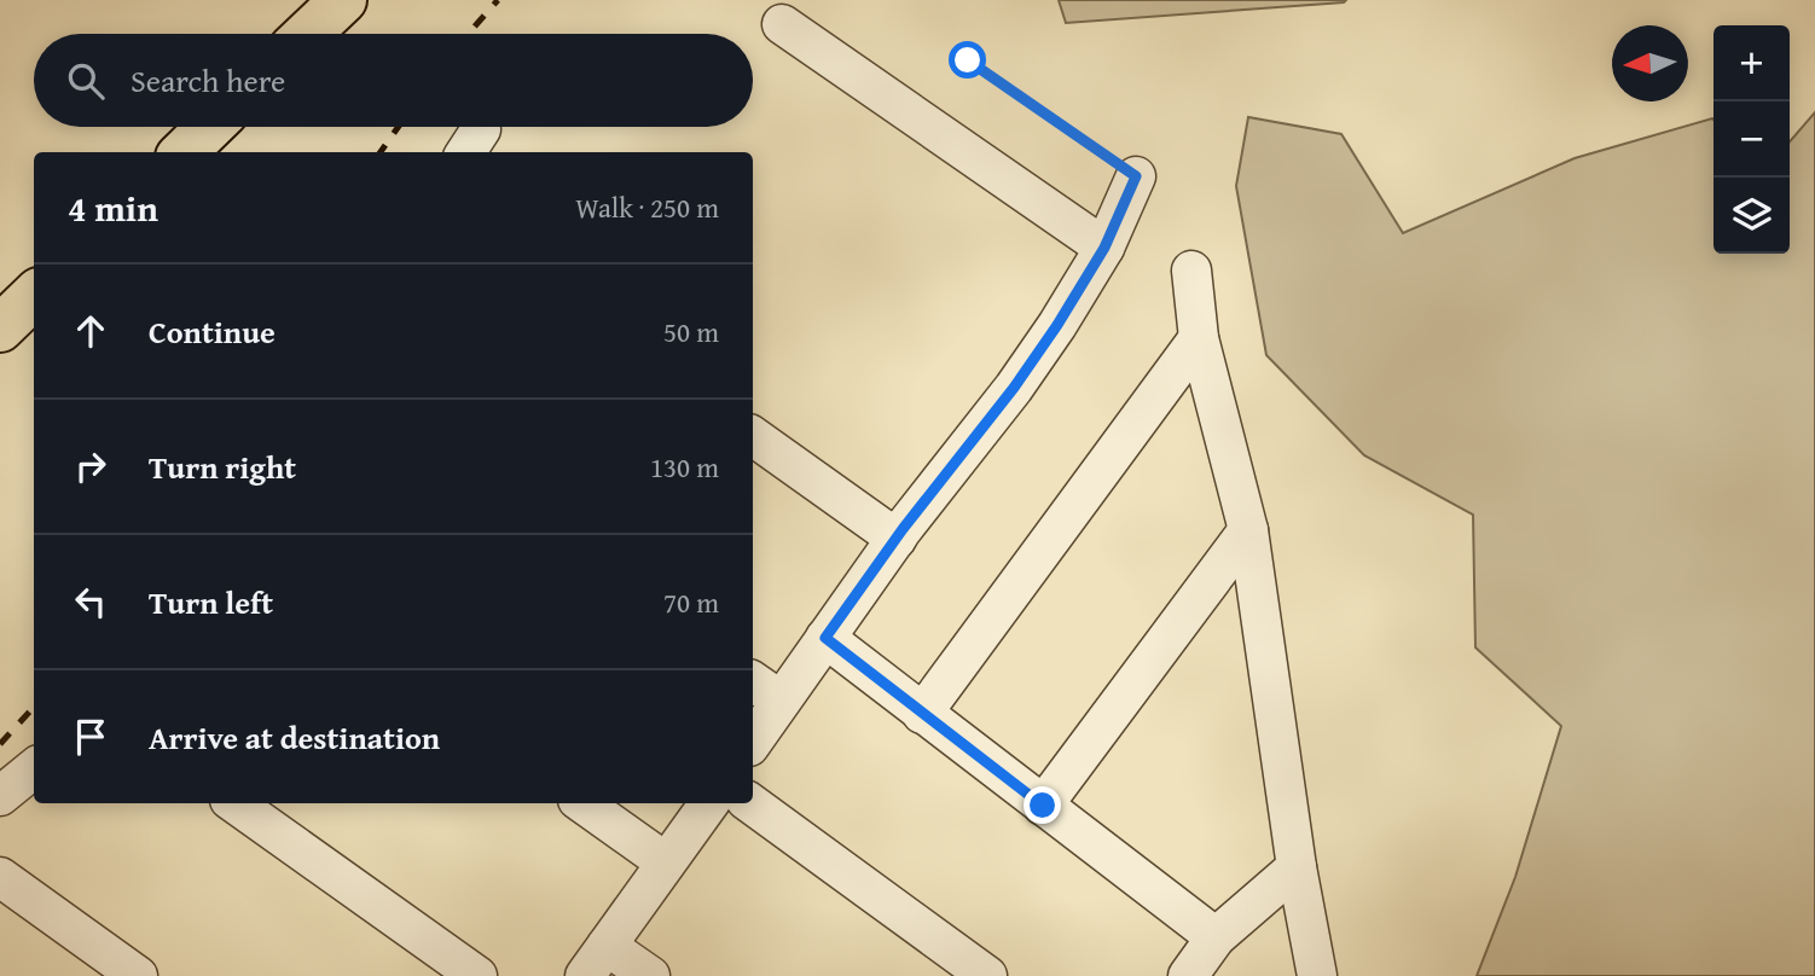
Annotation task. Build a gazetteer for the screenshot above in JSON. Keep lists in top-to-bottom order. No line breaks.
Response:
{"north":"left","page":{"map_buttons":["+","−"],"search":"Search here","heading":["4 min","Walk · 250 m"],"list":[["Continue","50 m"],["Turn right","130 m"],["Turn left","70 m"],"Arrive at destination"]}}
